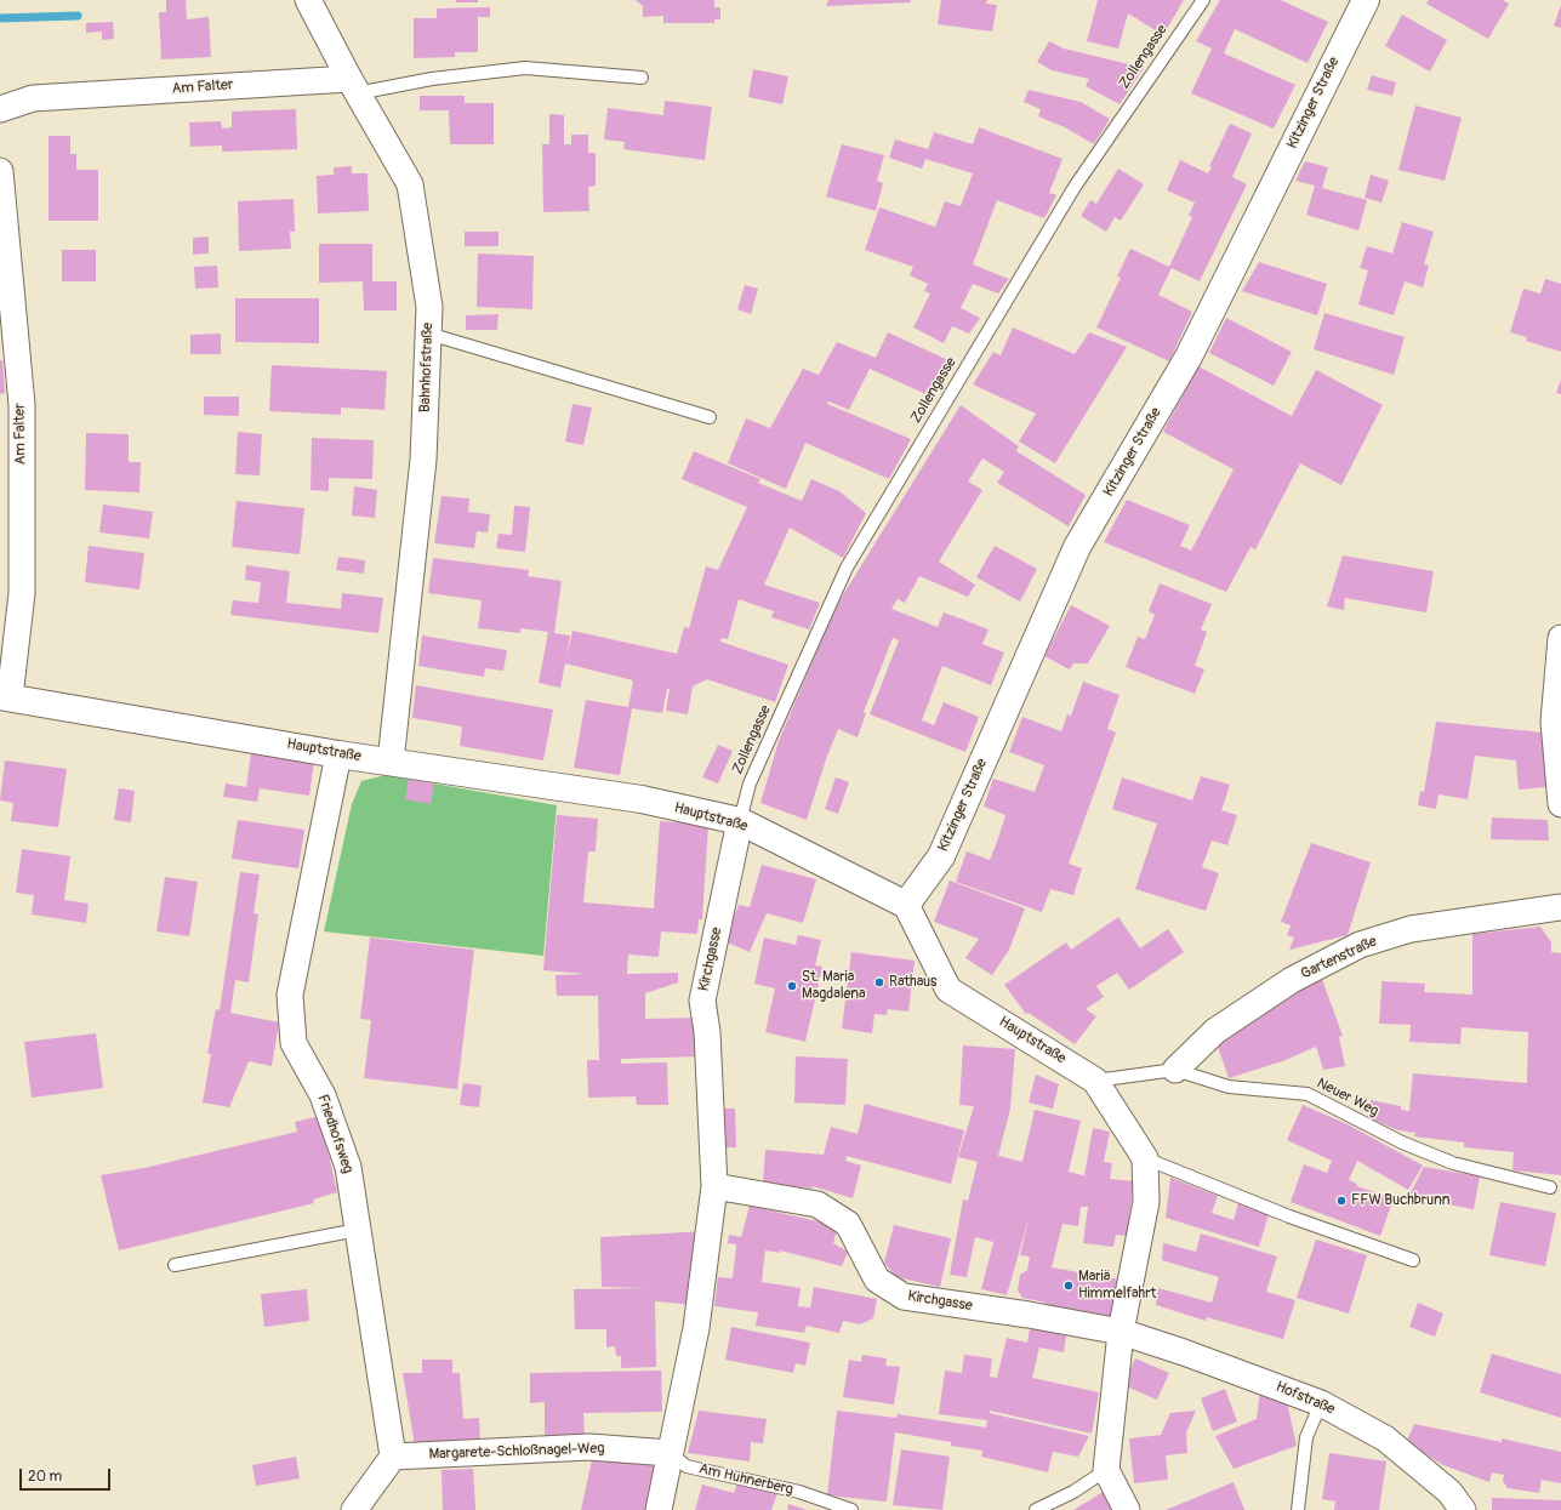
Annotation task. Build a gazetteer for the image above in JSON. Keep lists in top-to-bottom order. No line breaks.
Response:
{"streets":{"street":["Am Falter","Kitzinger Straße","Bahnhofstraße","Hauptstraße","Gartenstraße","Kirchgasse","Friedhofsweg","Hofstraße","Margarete-Schloßnagel-Weg"],"lane":["Zollengasse","Neuer Weg","Am Hühnerberg"]},"crossings":[["Zollengasse","Hauptstraße"],["Zollengasse","Kirchgasse"],["Am Falter","Bahnhofstraße"],["Am Falter","Hauptstraße"],["Kitzinger Straße","Hauptstraße"],["Bahnhofstraße","Hauptstraße"],["Hauptstraße","Kirchgasse"],["Hauptstraße","Neuer Weg"],["Hauptstraße","Friedhofsweg"],["Gartenstraße","Neuer Weg"],["Kirchgasse","Hofstraße"],["Kirchgasse","Margarete-Schloßnagel-Weg"],["Kirchgasse","Am Hühnerberg"],["Friedhofsweg","Margarete-Schloßnagel-Weg"],["Margarete-Schloßnagel-Weg","Am Hühnerberg"]],"places":["Rathaus","St. Maria Magdalena","FFW Buchbrunn","Mariä Himmelfahrt"],"scale_bar":"20 m"}
